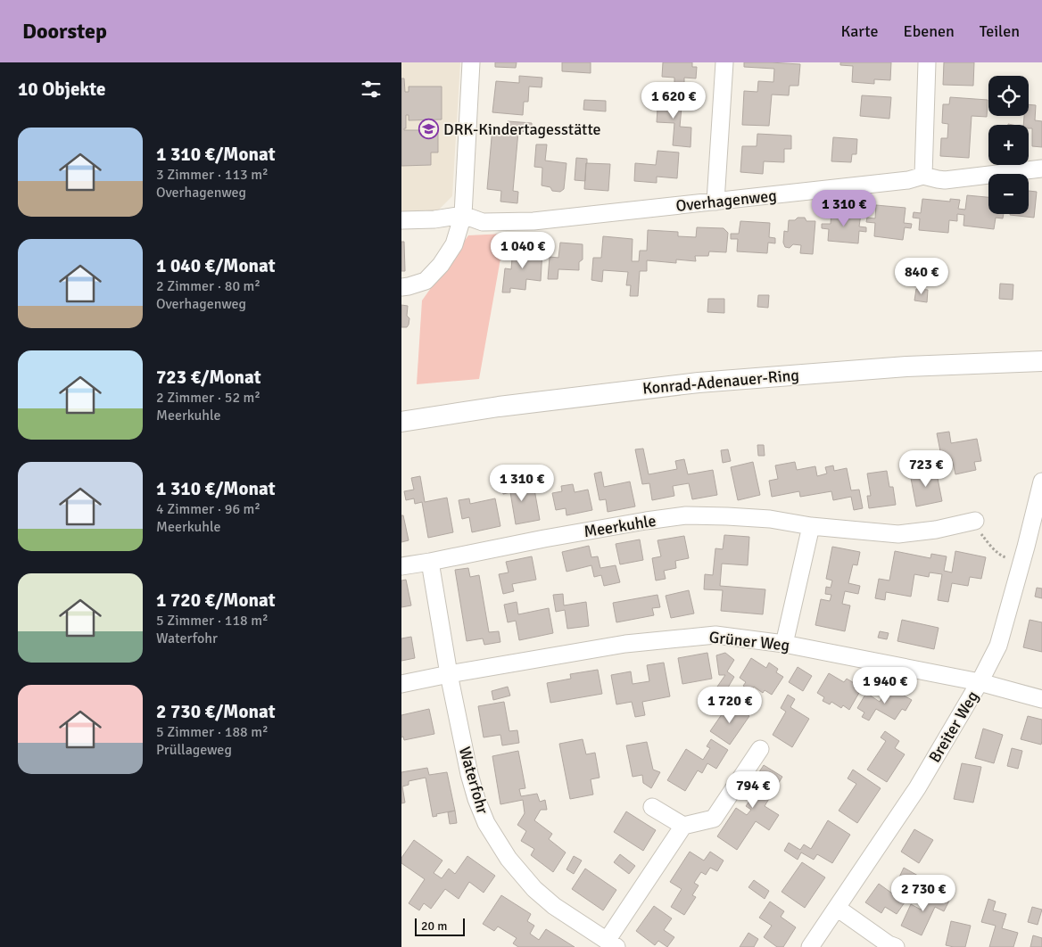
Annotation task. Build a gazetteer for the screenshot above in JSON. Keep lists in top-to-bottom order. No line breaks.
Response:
{"streets":{"main road":["Konrad-Adenauer-Ring"],"street":["Overhagenweg","Meerkuhle","Grüner Weg","Breiter Weg","Waterfohr"]},"crossings":[["Grüner Weg","Breiter Weg"],["Grüner Weg","Waterfohr"]],"places":{"school or university":["DRK-Kindertagesstätte"]},"scale_bar":"20 m","page":{"header":"Doorstep","nav":["Karte","Ebenen","Teilen"],"heading":"10 Objekte","map_buttons":["+","−"],"price":["1 620 €","1 310 €","1 040 €","840 €","723 €","1 310 €","1 940 €","1 720 €","794 €","2 730 €"],"list":[{"name":"1 310 €/Monat","note":"3 Zimmer · 113 m² · Overhagenweg"},{"name":"1 040 €/Monat","note":"2 Zimmer · 80 m² · Overhagenweg"},{"name":"723 €/Monat","note":"2 Zimmer · 52 m² · Meerkuhle"},{"name":"1 310 €/Monat","note":"4 Zimmer · 96 m² · Meerkuhle"},{"name":"1 720 €/Monat","note":"5 Zimmer · 118 m² · Waterfohr"},{"name":"2 730 €/Monat","note":"5 Zimmer · 188 m² · Prüllageweg"}],"scale":"20 m"}}
